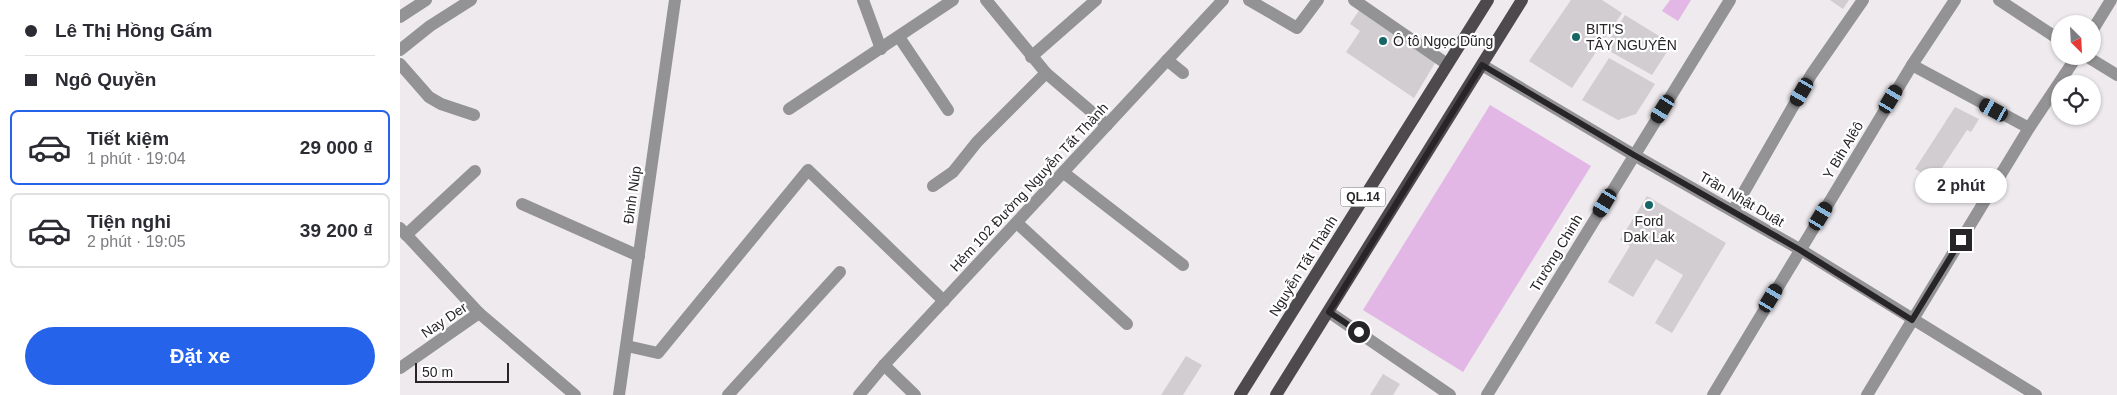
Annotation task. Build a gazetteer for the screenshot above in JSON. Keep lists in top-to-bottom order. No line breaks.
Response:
{"streets":{"main road":["QL.14","Nguyễn Tất Thành"],"street":["Y Bih Alêô","Hẻm 102 Đường Nguyễn Tất Thành","Đinh Núp","Trần Nhật Duật","Trường Chinh","Nay Der"]},"crossings":[["Y Bih Alêô","Trần Nhật Duật"],["QL.14","Trần Nhật Duật"],["Trần Nhật Duật","Trường Chinh"]],"places":["BITI'S TÂY NGUYÊN","Ô tô Ngọc Dũng","Ford Dak Lak"],"scale_bar":"50 m","north":"bottom right","page":{"banner":["Lê Thị Hồng Gấm","Ngô Quyền"],"list":[{"name":"Tiết kiệm","note":"1 phút · 19:04","value":"29 000 ₫"},{"name":"Tiện nghi","note":"2 phút · 19:05","value":"39 200 ₫"}],"bubble":"2 phút","buttons":"Đặt xe","scale":"50 m"}}
